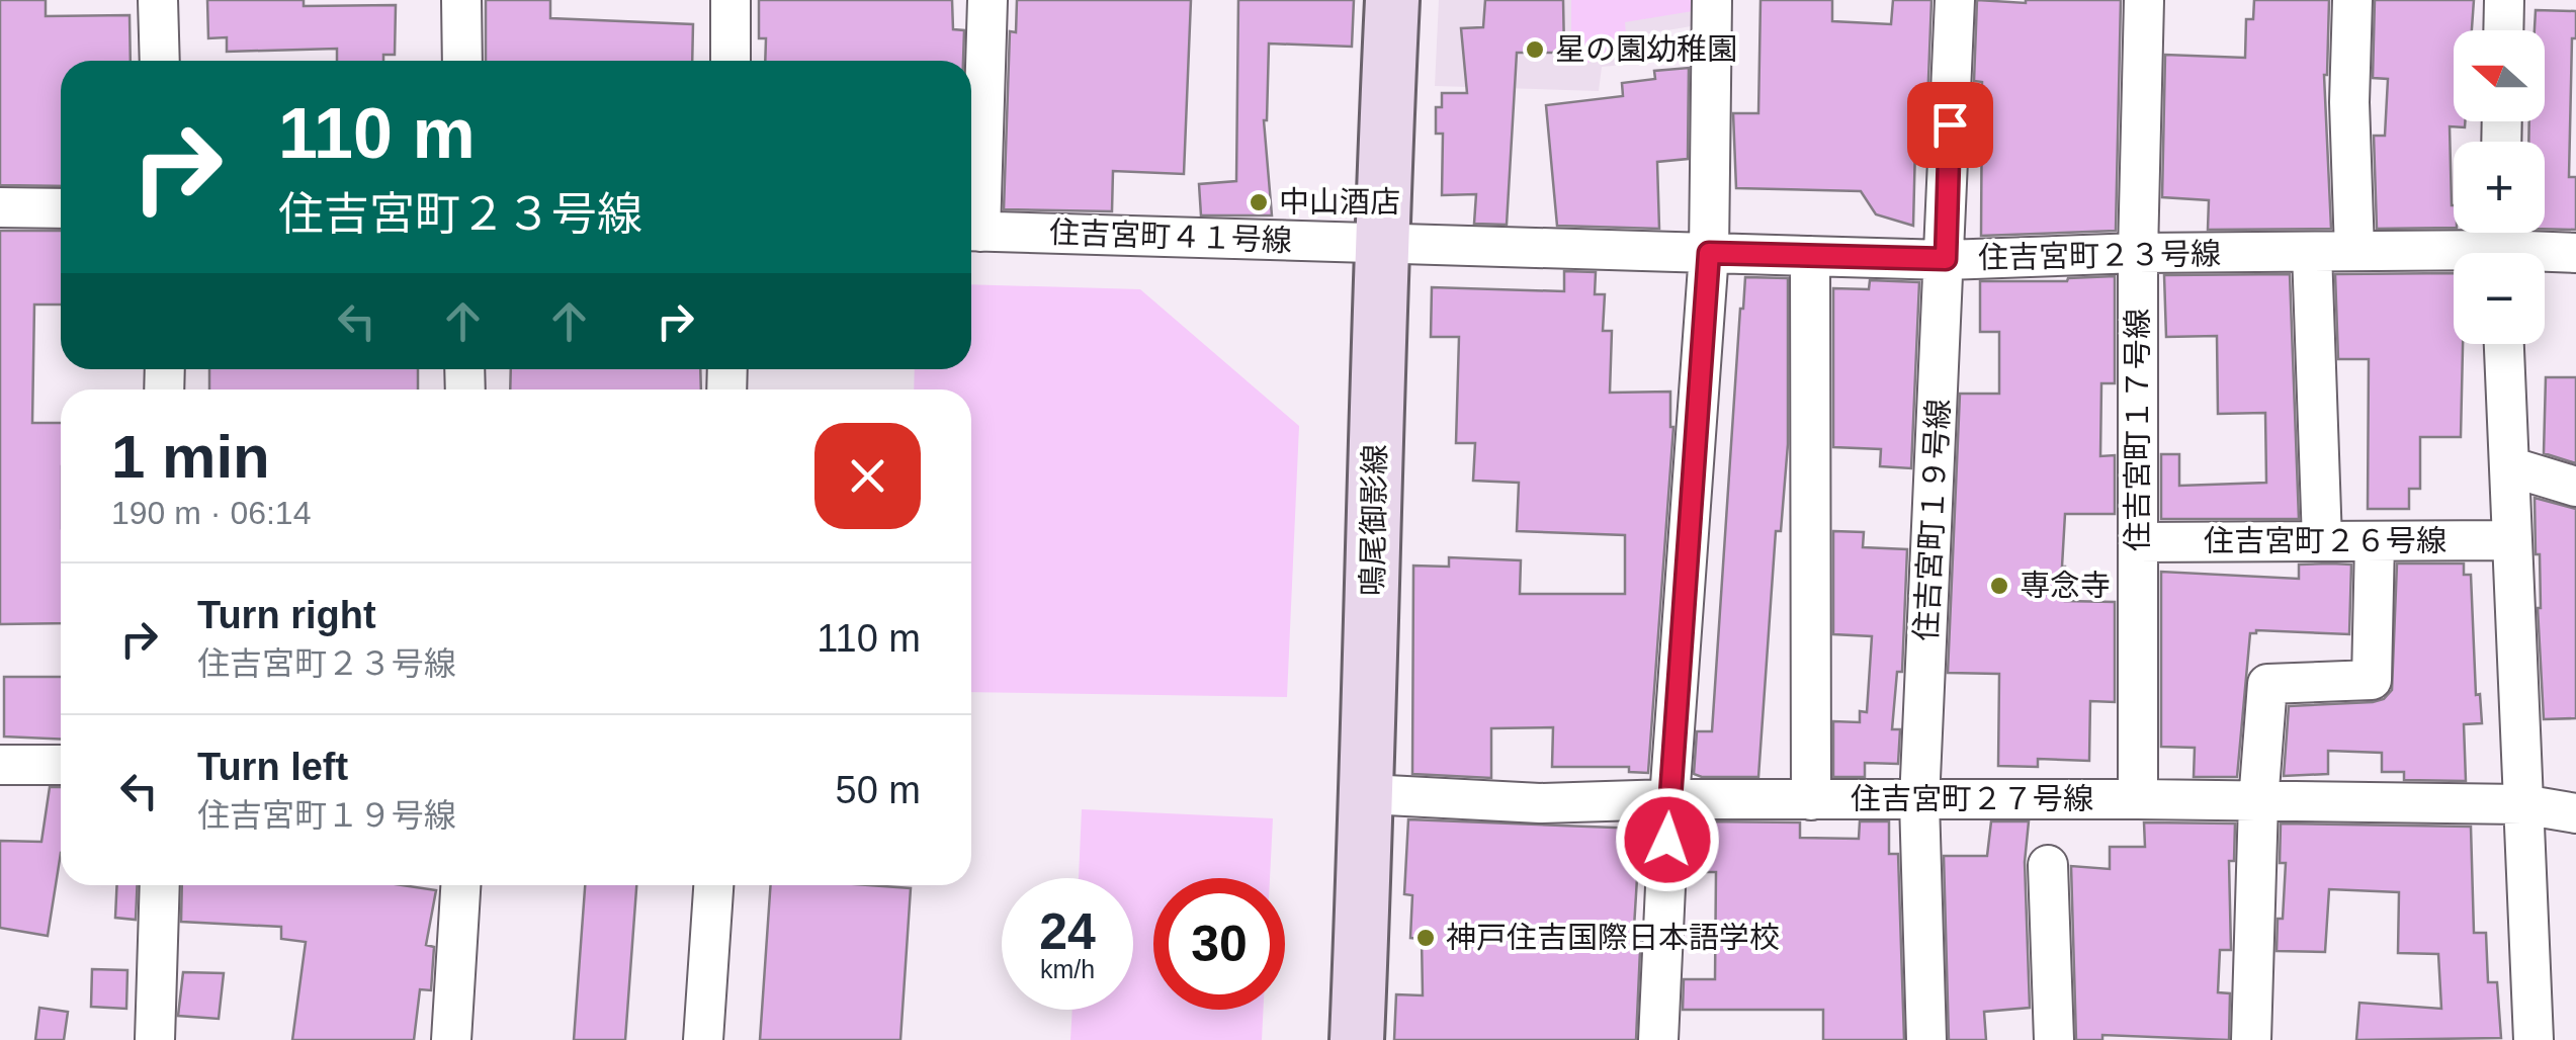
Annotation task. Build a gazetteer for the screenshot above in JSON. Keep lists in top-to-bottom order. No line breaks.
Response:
{"streets":{"street":["住吉宮町４１号線","住吉宮町２３号線","住吉宮町１７号線","鳴尾御影線","住吉宮町１９号線","住吉宮町２６号線","住吉宮町２７号線"]},"crossings":[["住吉宮町４１号線","住吉宮町２３号線"],["住吉宮町４１号線","鳴尾御影線"],["住吉宮町２３号線","住吉宮町１７号線"],["住吉宮町２３号線","鳴尾御影線"],["住吉宮町２３号線","住吉宮町１９号線"],["住吉宮町１７号線","住吉宮町２６号線"],["住吉宮町１７号線","住吉宮町２７号線"],["鳴尾御影線","住吉宮町２７号線"],["住吉宮町１９号線","住吉宮町２７号線"]],"places":["星の園幼稚園","中山酒店","専念寺","神戸住吉国際日本語学校"],"north":"left","page":{"map_buttons":["+","−"],"turn":["110 m","住吉宮町２３号線"],"heading":["1 min","190 m · 06:14"],"list":[{"name":"Turn right","note":"住吉宮町２３号線","value":"110 m"},{"name":"Turn left","note":"住吉宮町１９号線","value":"50 m"}],"speed":"24 km/h","limit":"30"}}
